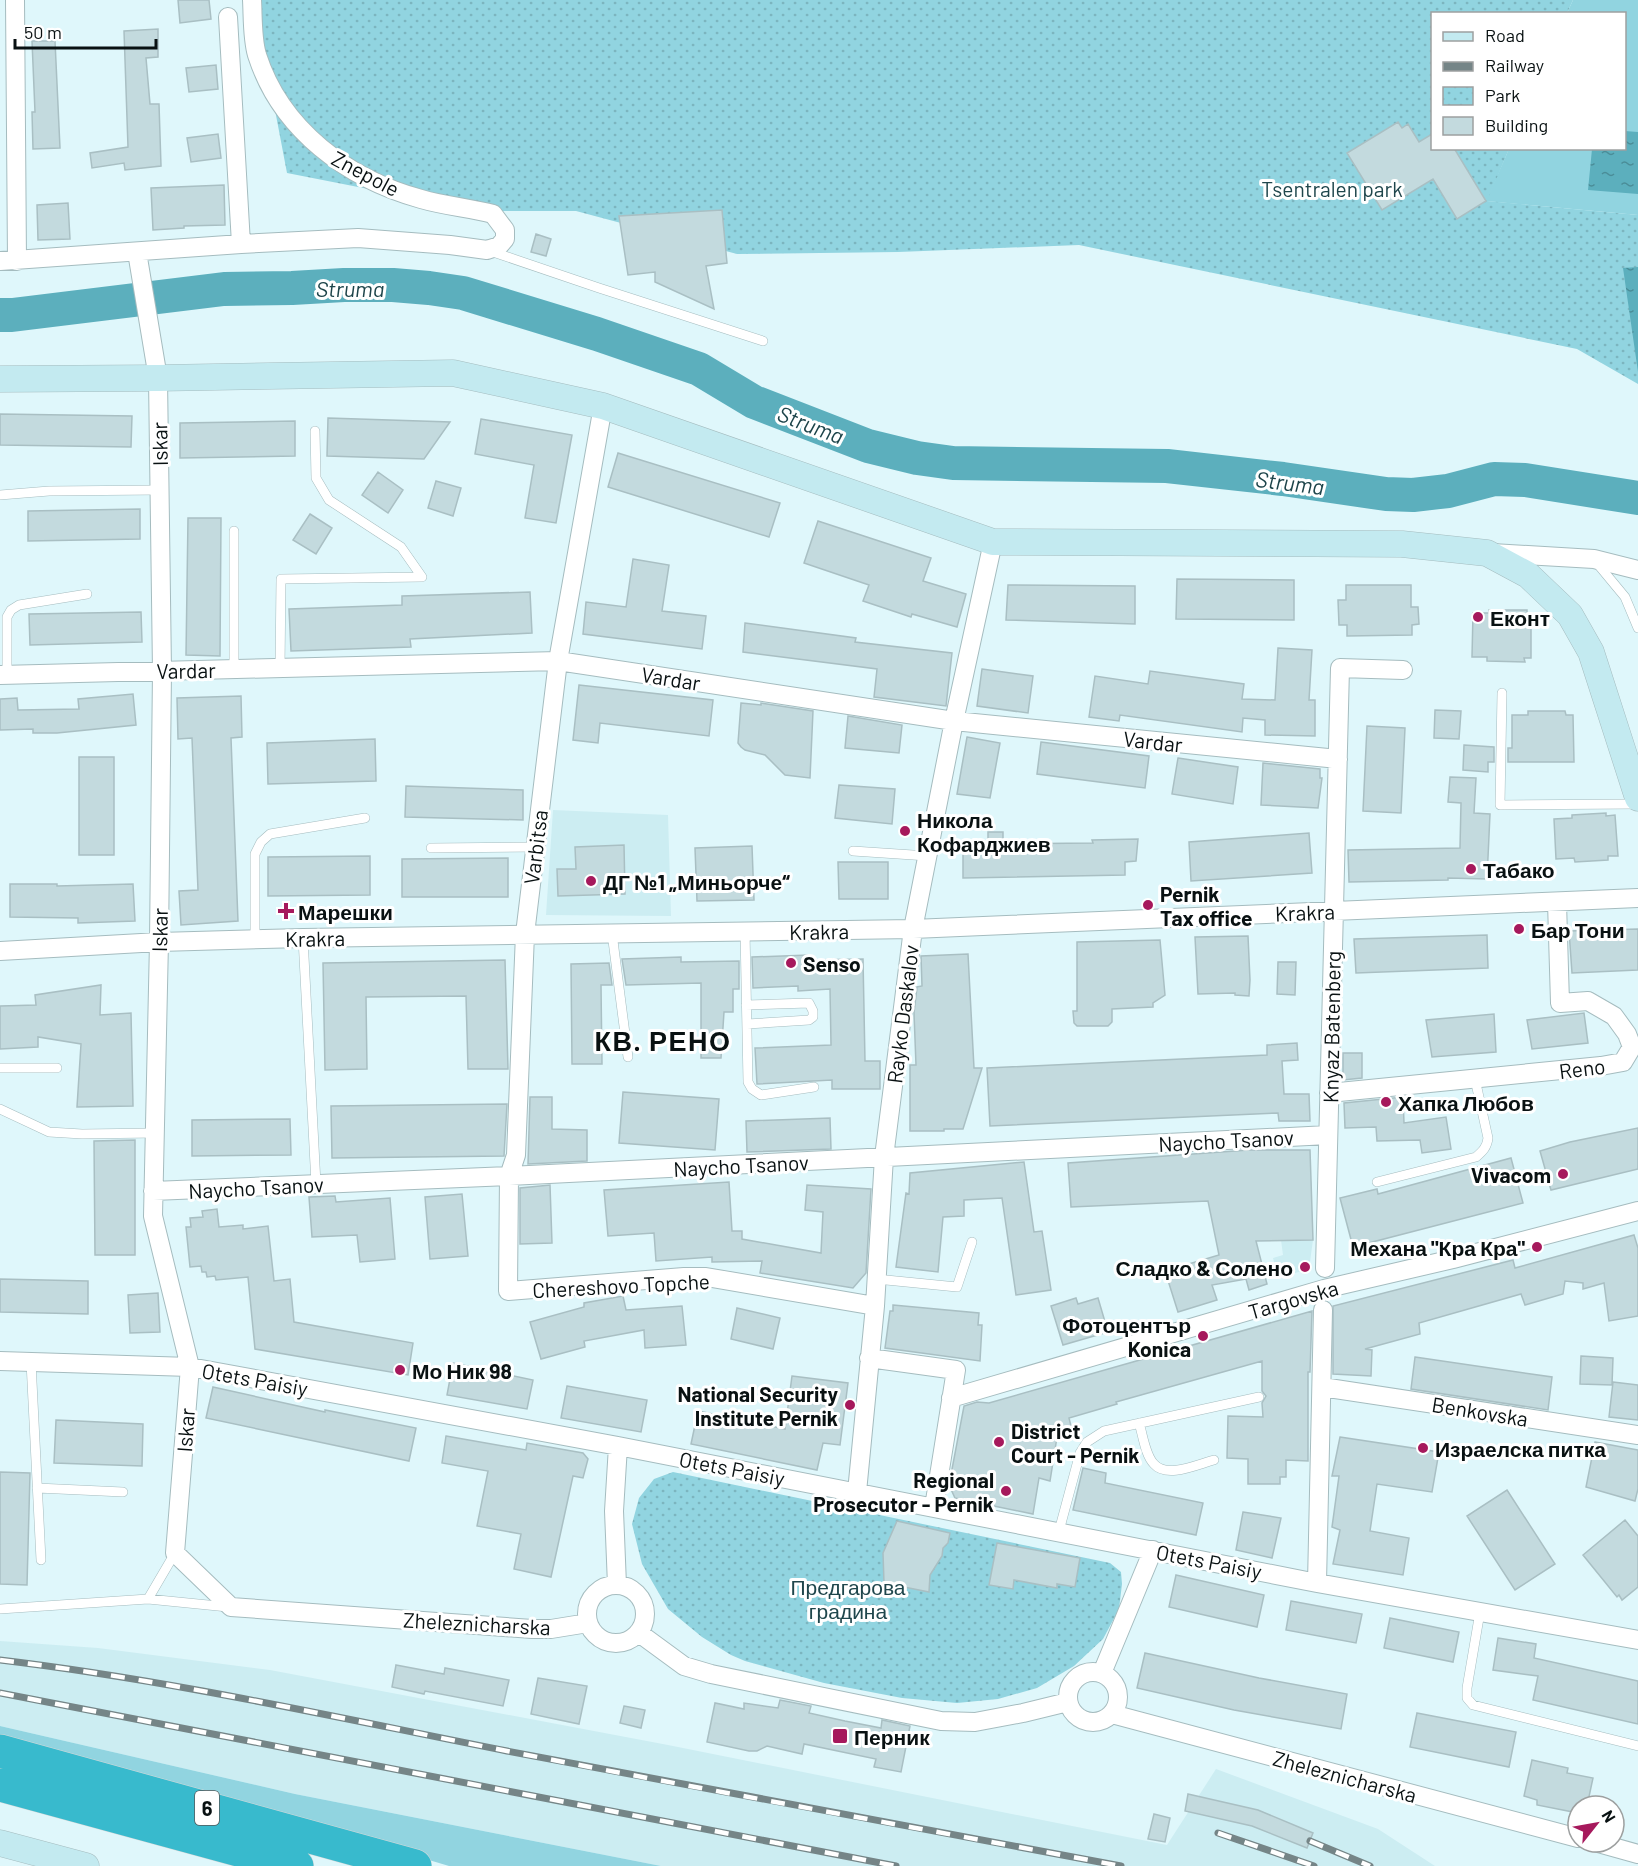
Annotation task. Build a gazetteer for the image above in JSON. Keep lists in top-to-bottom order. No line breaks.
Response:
{"streets":{"highway":["6"],"street":["Znepole","Iskar","Vardar","Varbitsa","Krakra","Rayko Daskalov","Knyaz Batenberg","Reno","Naycho Tsanov","Chereshovo Topche","Targovska","Otets Paisiy","Benkovska","Zheleznicharska"]},"crossings":[["Iskar","Vardar"],["Iskar","Krakra"],["Iskar","Naycho Tsanov"],["Iskar","Otets Paisiy"],["Iskar","Zheleznicharska"],["Vardar","Varbitsa"],["Vardar","Rayko Daskalov"],["Vardar","Knyaz Batenberg"],["Varbitsa","Krakra"],["Varbitsa","Naycho Tsanov"],["Varbitsa","Chereshovo Topche"],["Krakra","Rayko Daskalov"],["Krakra","Knyaz Batenberg"],["Krakra","Reno"],["Rayko Daskalov","Naycho Tsanov"],["Rayko Daskalov","Chereshovo Topche"],["Rayko Daskalov","Otets Paisiy"],["Knyaz Batenberg","Reno"],["Knyaz Batenberg","Naycho Tsanov"]],"districts":["КВ. РЕНО"],"water":["Struma"],"parks":["Tsentralen park","Предгарова градина"],"places":{"other":["Еконт","Никола Кофарджиев","Табако","ДГ №1 „Миньорче“","Pernik Tax office","Бар Тони","Senso","Хапка Любов","Vivacom","Механа \"Кра Кра\"","Сладко & Солено","Фотоцентър Konica","Мо Ник 98","National Security Institute Pernik","District Court - Pernik","Израелска питка","Regional Prosecutor - Pernik"],"health":["Марешки"],"transit":["Перник"]},"legend":["Road","Railway","Park","Building"],"scale_bar":"50 m","north":"top right"}
